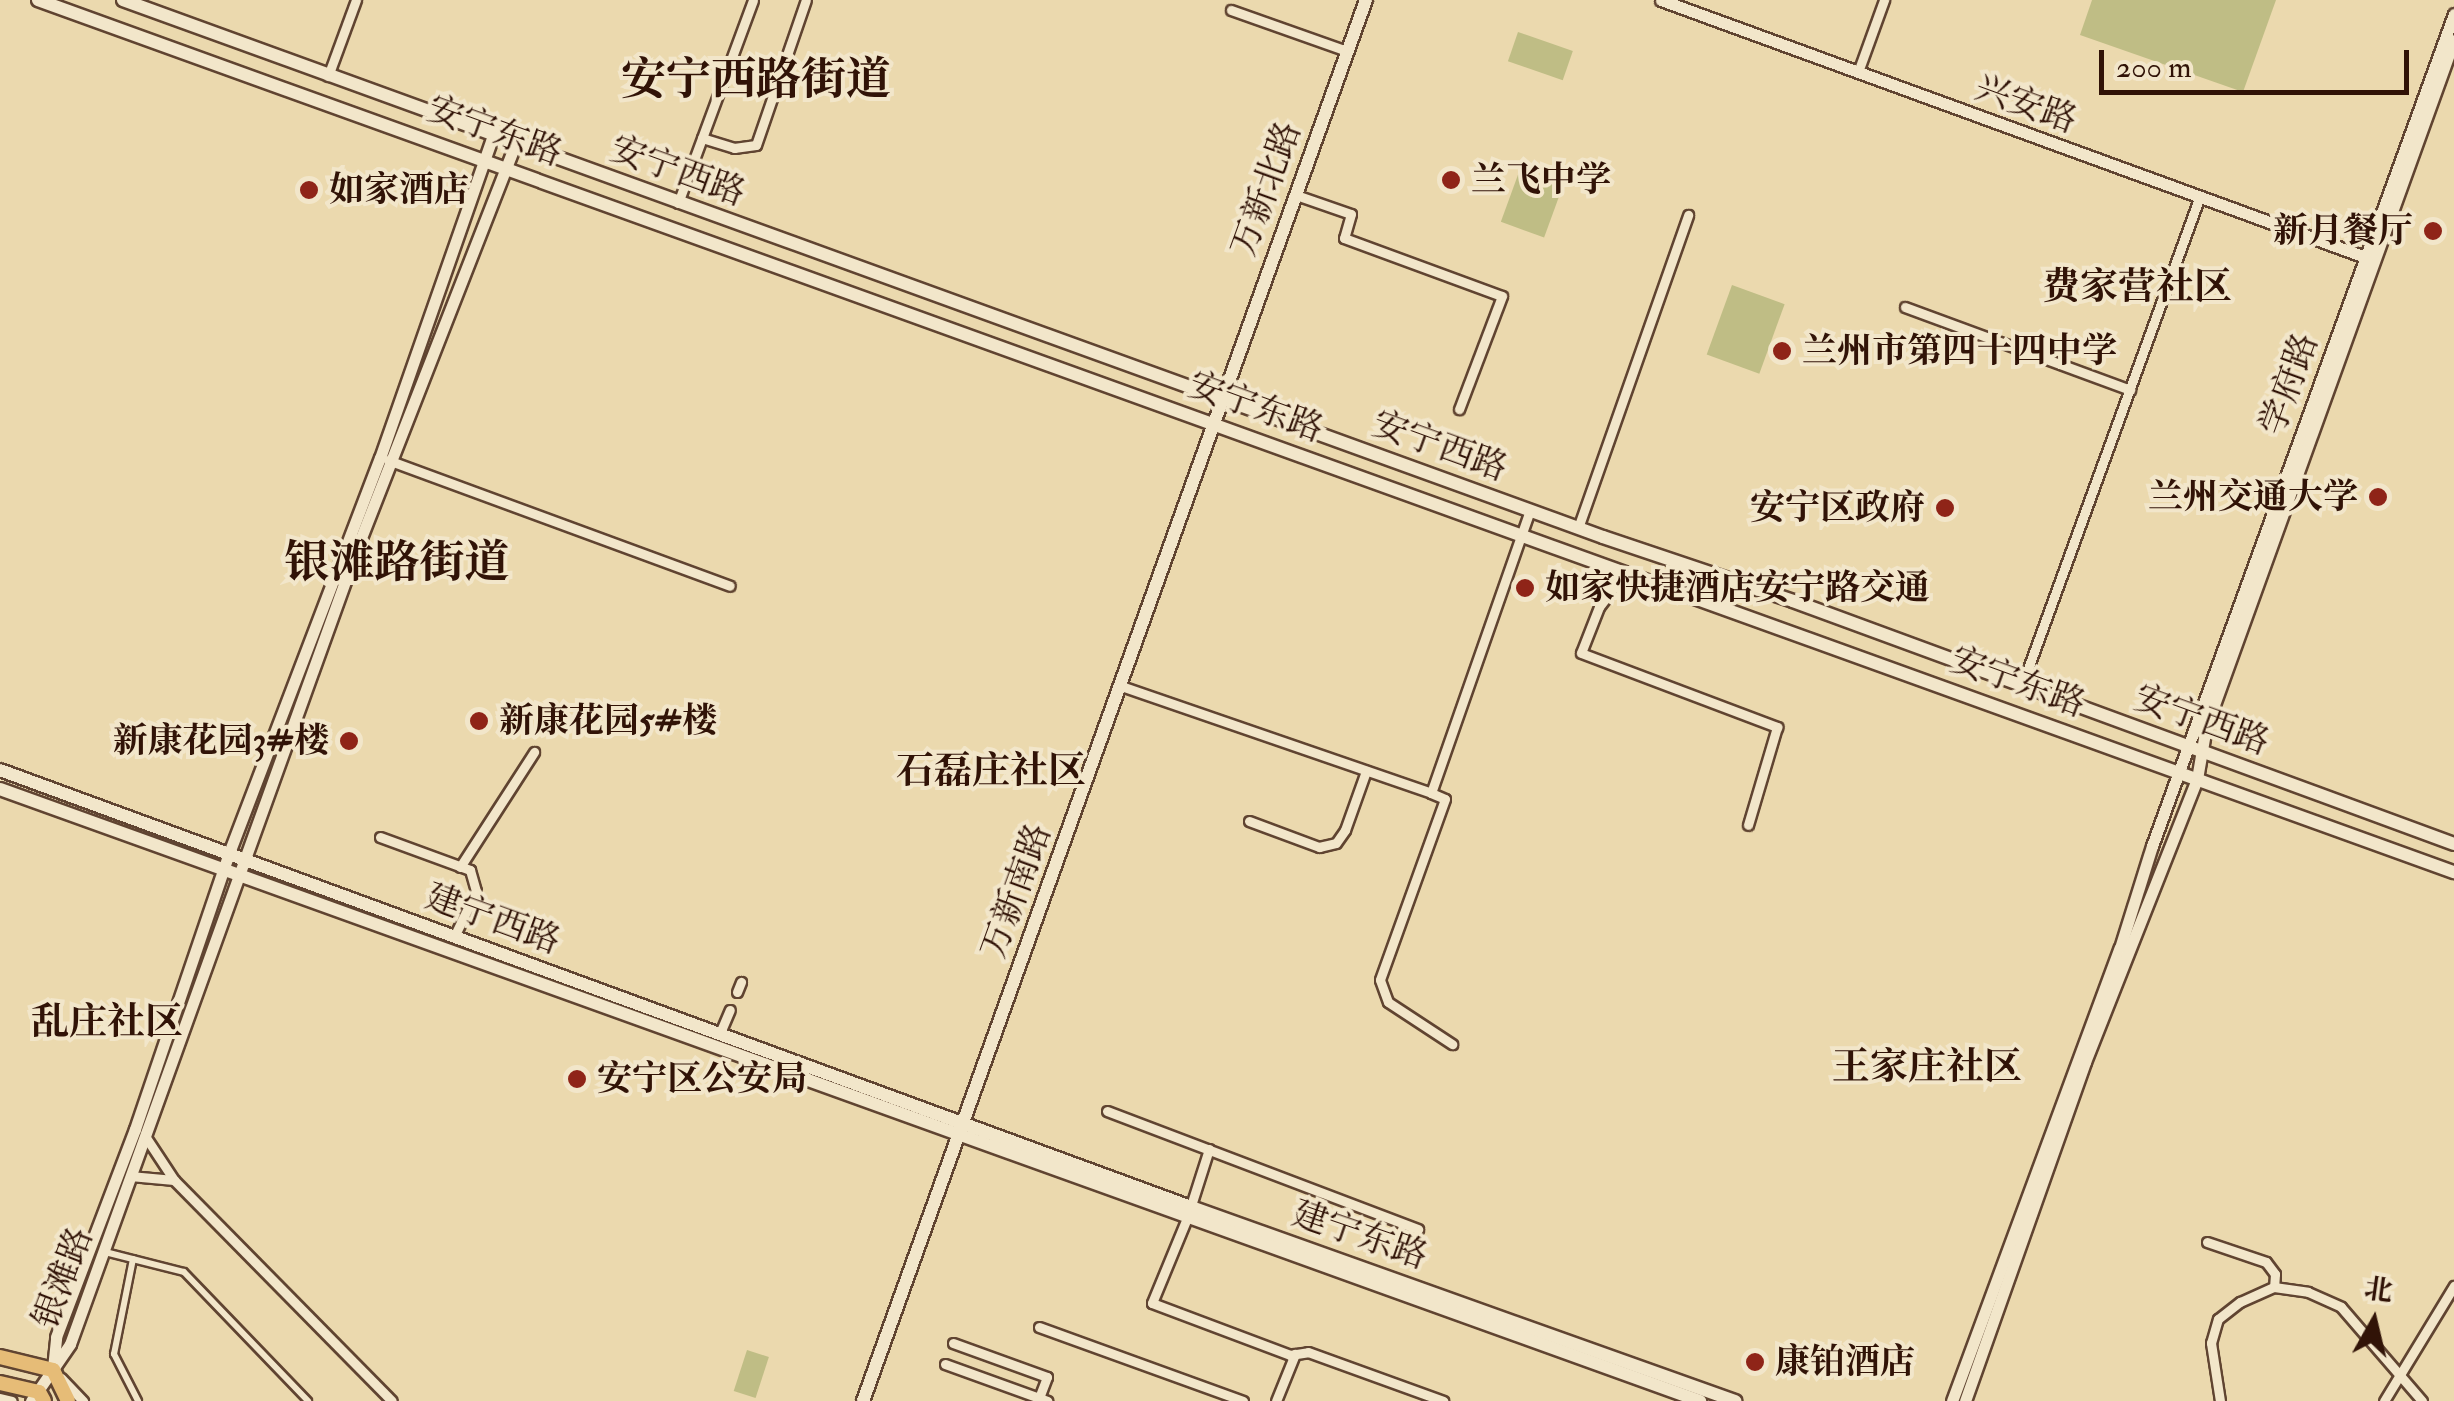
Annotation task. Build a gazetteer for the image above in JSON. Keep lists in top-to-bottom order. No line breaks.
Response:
{"streets":{"main road":["安宁东路","安宁西路","万新北路","万新南路","建宁西路","建宁东路"],"street":["兴安路","学府路","银滩路"]},"crossings":[["兴安路","学府路"],["安宁东路","学府路"],["安宁东路","万新南路"],["安宁西路","万新北路"],["安宁西路","学府路"],["安宁西路","万新南路"],["万新北路","万新南路"],["万新南路","建宁西路"],["万新南路","建宁东路"],["建宁西路","建宁东路"],["建宁西路","银滩路"]],"districts":["安宁西路街道","费家营社区","银滩路街道","石磊庄社区","乱庄社区","王家庄社区"],"places":["兰飞中学","如家酒店","新月餐厅","兰州市第四十四中学","兰州交通大学","安宁区政府","如家快捷酒店安宁路交通","新康花园5#楼","新康花园3#楼","安宁区公安局","康铂酒店"],"scale_bar":"200 m","north":"top"}
